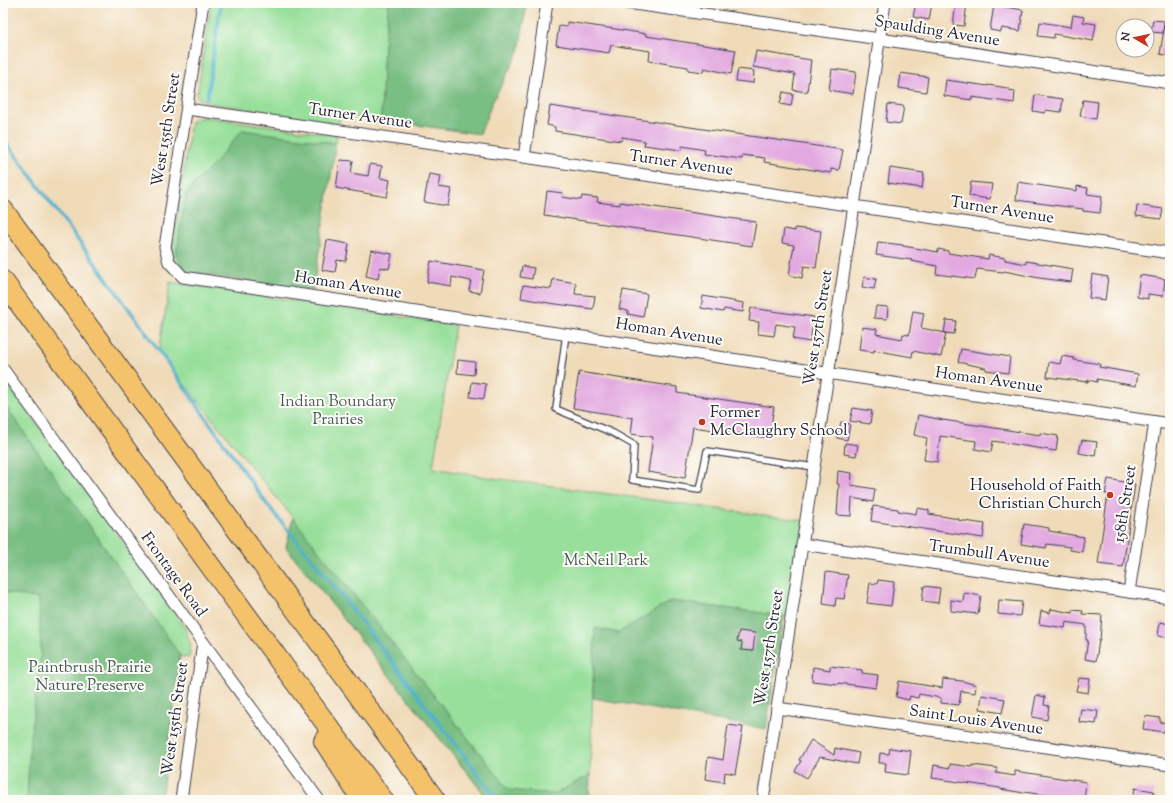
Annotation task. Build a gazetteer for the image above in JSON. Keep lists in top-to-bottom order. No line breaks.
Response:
{"streets":{"street":["Spaulding Avenue","Turner Avenue","West 155th Street","Homan Avenue","West 157th Street","158th Street","Trumbull Avenue","Frontage Road","Saint Louis Avenue"]},"crossings":[["Spaulding Avenue","West 157th Street"],["Turner Avenue","West 155th Street"],["Turner Avenue","West 157th Street"],["West 155th Street","Homan Avenue"],["West 155th Street","Frontage Road"],["Homan Avenue","West 157th Street"],["Homan Avenue","158th Street"],["West 157th Street","Trumbull Avenue"],["West 157th Street","Saint Louis Avenue"],["158th Street","Trumbull Avenue"]],"parks":["Indian Boundary Prairies","McNeil Park","Paintbrush Prairie Nature Preserve"],"places":["Former McClaughry School","Household of Faith Christian Church"],"north":"left"}
